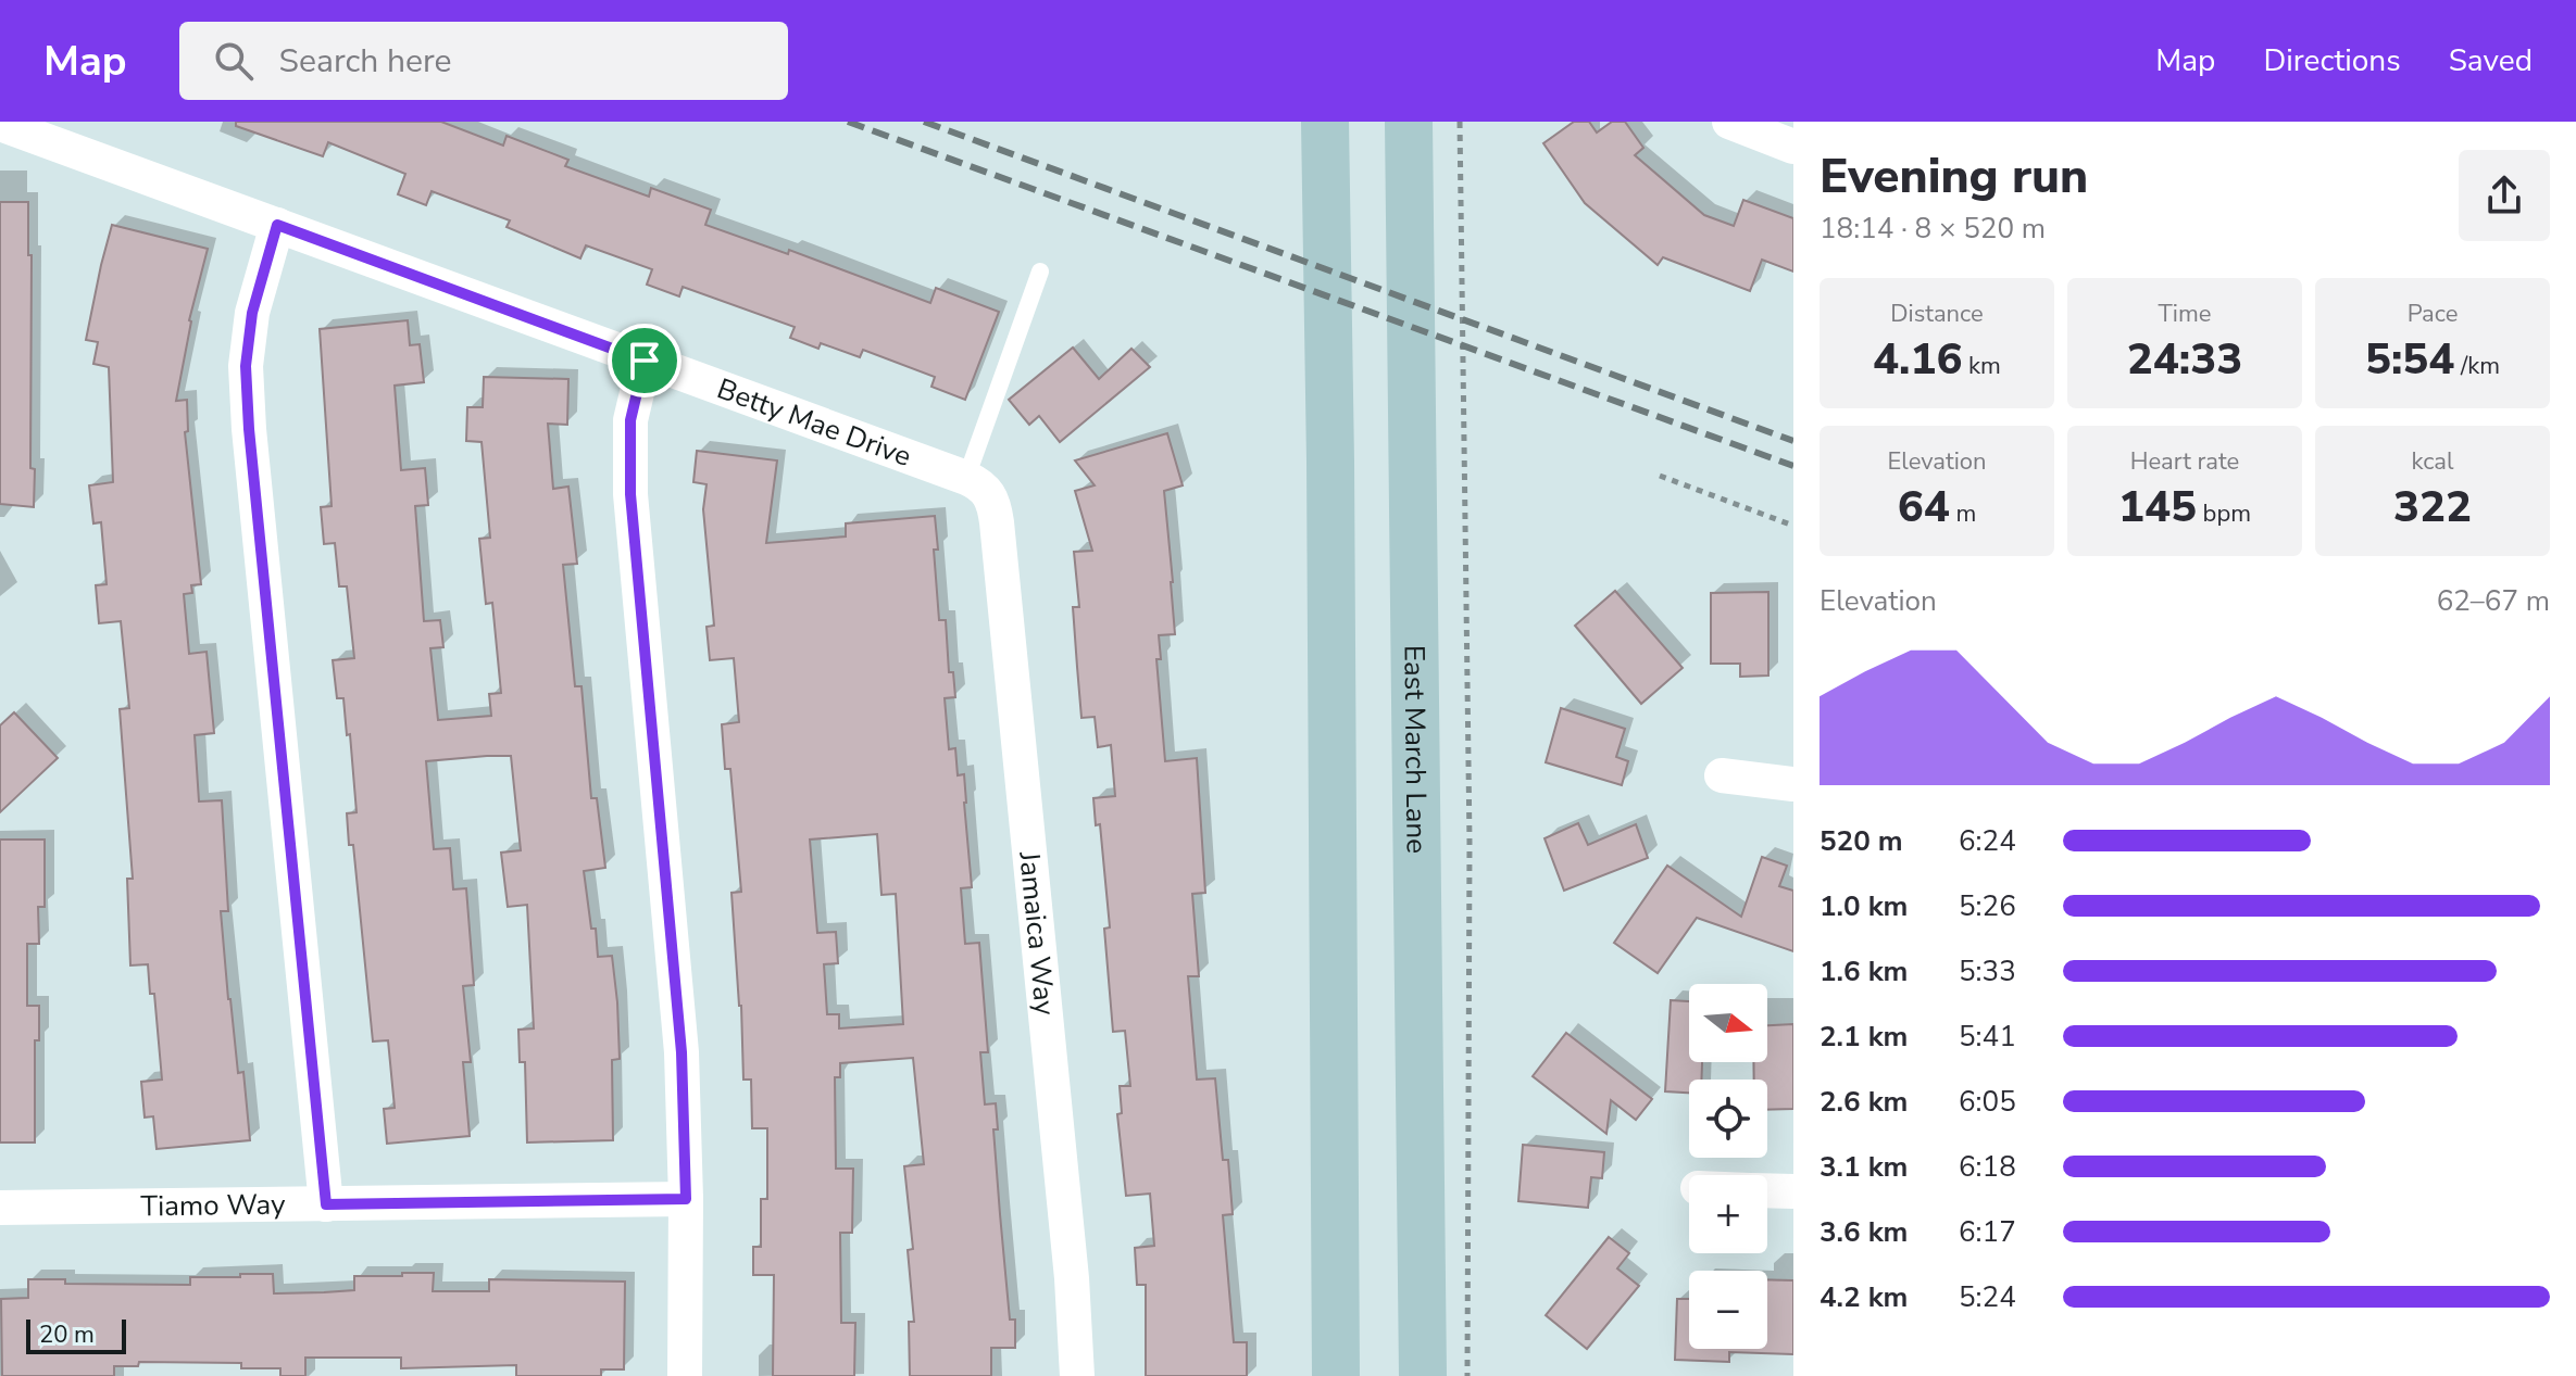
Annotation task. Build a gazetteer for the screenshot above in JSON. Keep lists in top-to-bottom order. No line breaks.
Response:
{"streets":{"main road":["East March Lane"],"street":["Betty Mae Drive","Jamaica Way","Tiamo Way"]},"crossings":[["Betty Mae Drive","Jamaica Way"]],"scale_bar":"20 m","north":"right","page":{"header":"Map","search":"Search here","nav":["Map","Directions","Saved"],"heading":["Evening run","18:14 · 8 × 520 m"],"stats":[["Distance","4.16 km"],["Time","24:33"],["Pace","5:54 /km"],["Elevation","64 m"],["Heart rate","145 bpm"],["kcal","322"]],"chart":["Elevation","62–67 m"],"list":[{"name":"520 m","note":"6:24"},{"name":"1.0 km","note":"5:26"},{"name":"1.6 km","note":"5:33"},{"name":"2.1 km","note":"5:41"},{"name":"2.6 km","note":"6:05"},{"name":"3.1 km","note":"6:18"},{"name":"3.6 km","note":"6:17"},{"name":"4.2 km","note":"5:24"}],"map_buttons":["+","−"],"scale":"20 m"}}
